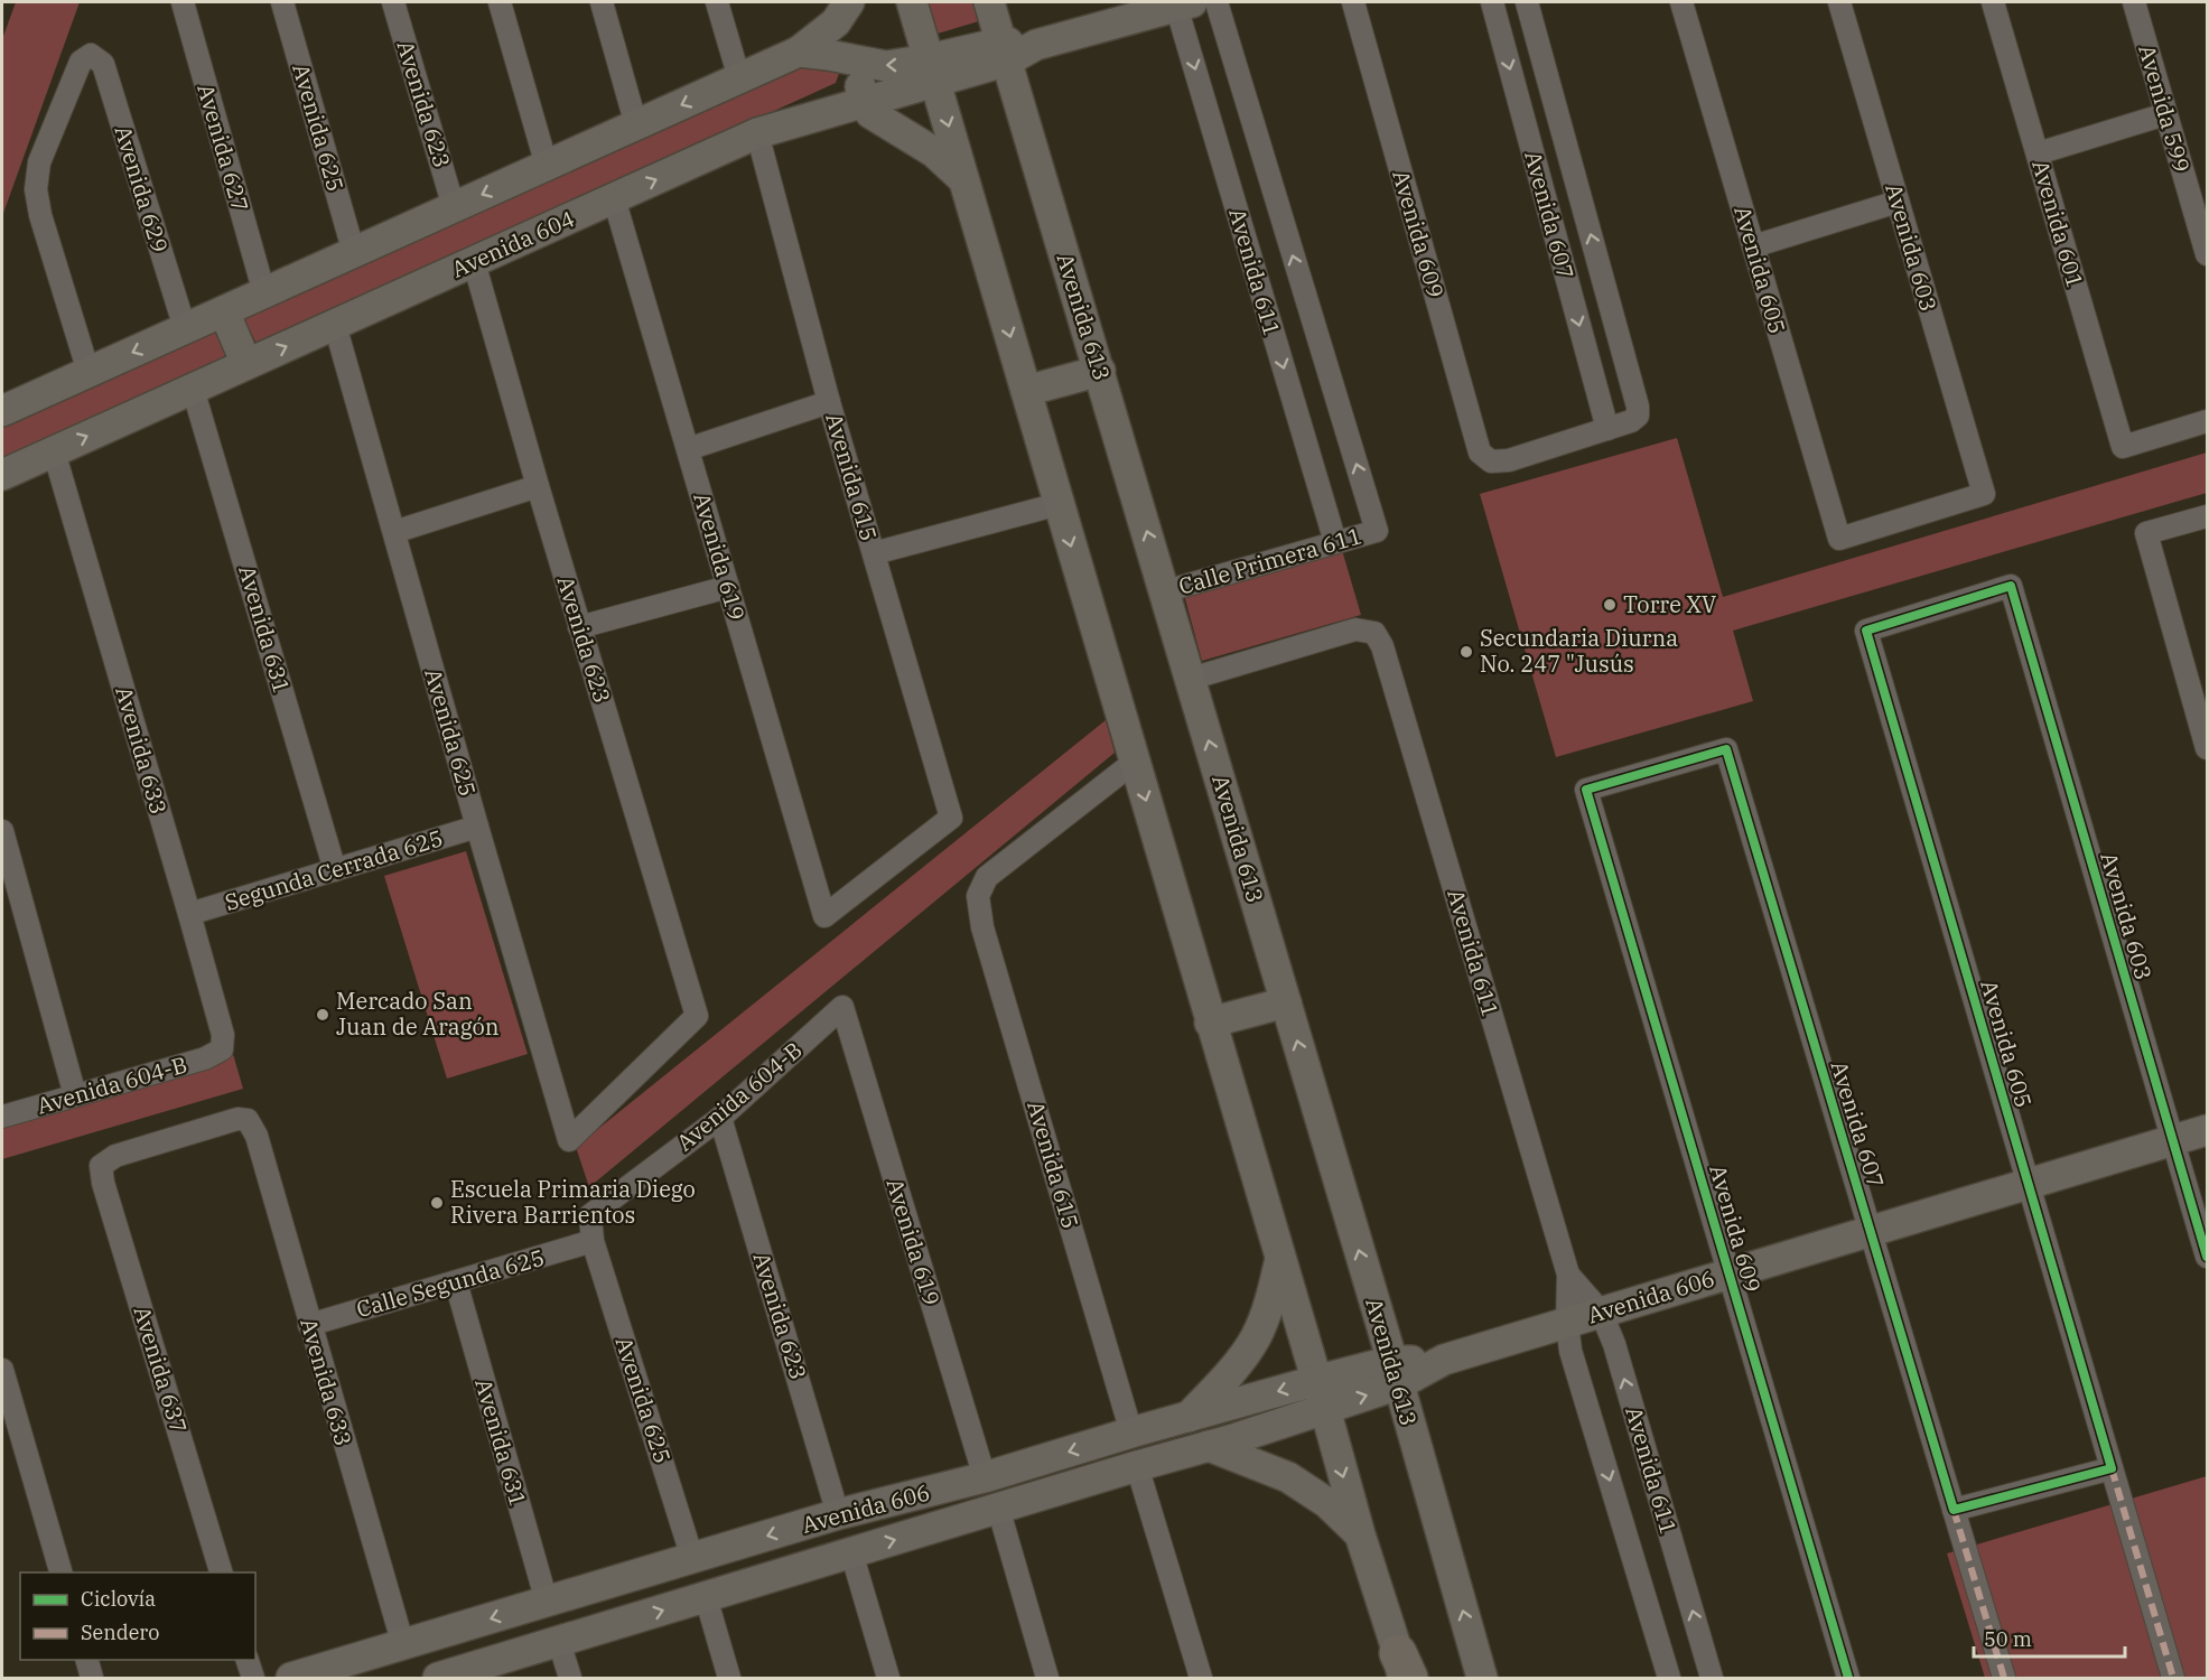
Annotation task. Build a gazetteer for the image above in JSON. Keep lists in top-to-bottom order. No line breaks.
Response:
{"streets":{"street":["Avenida 623","Avenida 599","Avenida 625","Avenida 627","Avenida 629","Avenida 607","Avenida 601","Avenida 609","Avenida 604","Avenida 603","Avenida 605","Avenida 611","Avenida 613","Avenida 615","Avenida 619","Calle Primera 611","Avenida 631","Avenida 633","Segunda Cerrada 625","Avenida 604-B","Calle Segunda 625","Avenida 606","Avenida 637"]},"crossings":[["Avenida 623","Avenida 625"],["Avenida 623","Avenida 604"],["Avenida 623","Avenida 604-B"],["Avenida 623","Avenida 606"],["Avenida 625","Avenida 604"],["Avenida 625","Segunda Cerrada 625"],["Avenida 625","Avenida 604-B"],["Avenida 625","Calle Segunda 625"],["Avenida 625","Avenida 606"],["Avenida 607","Avenida 609"],["Avenida 607","Avenida 606"],["Avenida 609","Avenida 606"],["Avenida 604","Avenida 611"],["Avenida 604","Avenida 613"],["Avenida 604","Avenida 615"],["Avenida 604","Avenida 619"],["Avenida 604","Avenida 631"],["Avenida 604","Avenida 633"],["Avenida 603","Avenida 605"],["Avenida 603","Avenida 606"],["Avenida 605","Avenida 606"],["Avenida 611","Avenida 613"],["Avenida 611","Calle Primera 611"],["Avenida 611","Avenida 606"],["Avenida 613","Calle Primera 611"],["Avenida 613","Avenida 606"],["Avenida 615","Avenida 619"],["Avenida 615","Avenida 606"],["Avenida 619","Avenida 604-B"],["Avenida 619","Avenida 606"],["Avenida 631","Segunda Cerrada 625"],["Avenida 631","Calle Segunda 625"],["Avenida 631","Avenida 606"],["Avenida 633","Segunda Cerrada 625"],["Avenida 633","Avenida 604-B"],["Avenida 633","Calle Segunda 625"],["Avenida 633","Avenida 606"],["Avenida 633","Avenida 637"],["Avenida 604-B","Calle Segunda 625"]],"places":["Torre XV","Secundaria Diurna No. 247 \"Jusús","Mercado San Juan de Aragón","Escuela Primaria Diego Rivera Barrientos"],"legend":["Ciclovía","Sendero"],"scale_bar":"50 m"}
